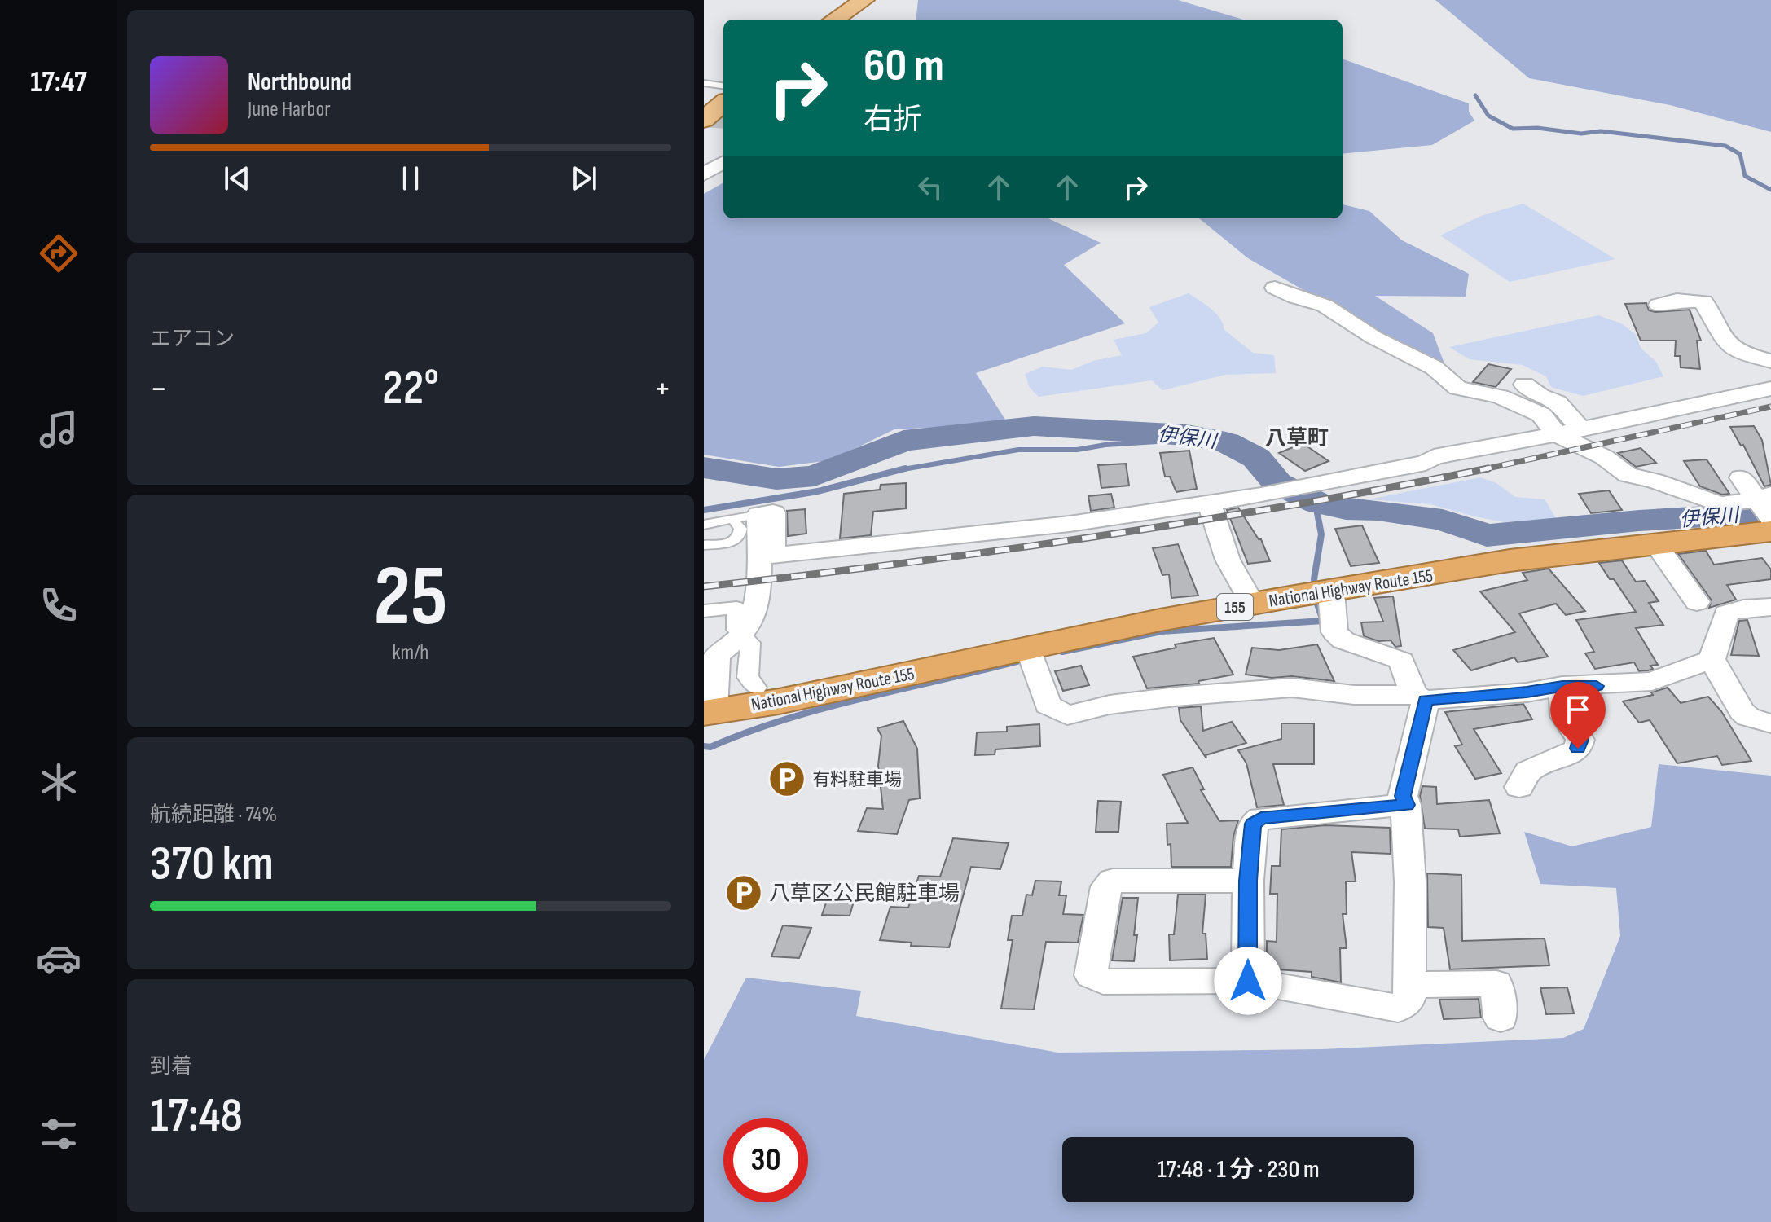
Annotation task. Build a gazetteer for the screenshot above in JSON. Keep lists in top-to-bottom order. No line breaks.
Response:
{"streets":{"highway":["National Highway Route 155","155"]},"districts":["八草町"],"water":["伊保川"],"places":{"parking":["有料駐車場","八草区公民館駐車場"]},"page":{"tabs":"17:47","turn":["60 m","右折"],"song":["Northbound","June Harbor"],"tile":["エアコン",["25","km/h"],["航続距離 · 74%","370 km"],["到着","17:48"]],"heat":["−","22°","+"],"limit":"30","trip":"17:48 · 1 分 · 230 m"}}
